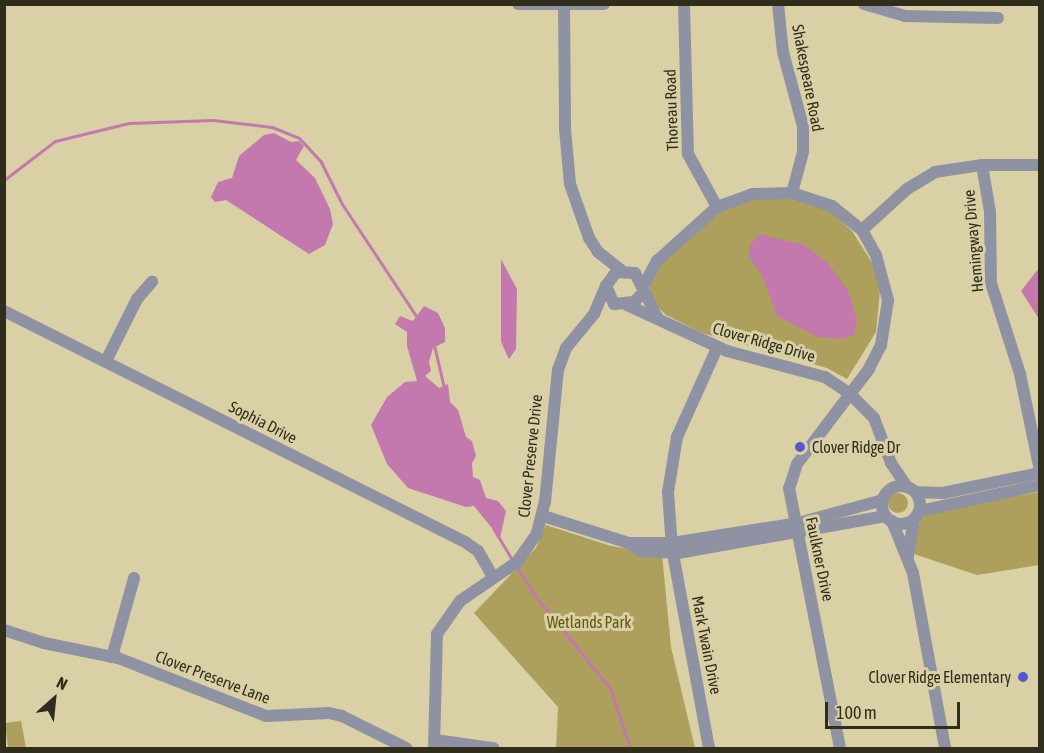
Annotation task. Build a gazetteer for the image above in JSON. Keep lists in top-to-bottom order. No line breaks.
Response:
{"streets":{"street":["Shakespeare Road","Thoreau Road","Hemingway Drive","Clover Ridge Drive","Sophia Drive","Clover Preserve Drive","Faulkner Drive","Mark Twain Drive","Clover Preserve Lane"]},"crossings":[["Clover Ridge Drive","Clover Preserve Drive"],["Clover Ridge Drive","Faulkner Drive"],["Clover Ridge Drive","Mark Twain Drive"],["Sophia Drive","Clover Preserve Drive"]],"parks":["Wetlands Park"],"places":["Clover Ridge Dr","Clover Ridge Elementary"],"scale_bar":"100 m","north":"top right"}
